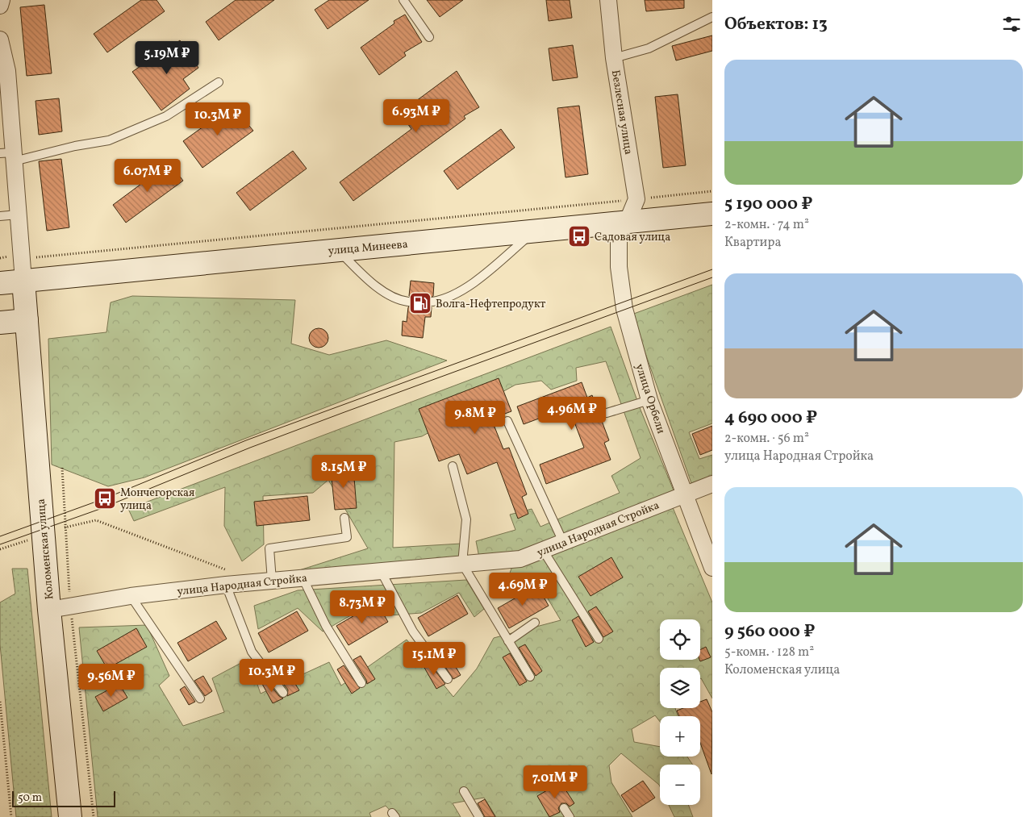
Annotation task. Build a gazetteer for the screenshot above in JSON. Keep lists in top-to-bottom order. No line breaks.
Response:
{"streets":{"main road":["улица Минеева","Коломенская улица"],"street":["Безлесная улица","улица Орбели","улица Народная Стройка"]},"crossings":[["улица Минеева","улица Орбели"],["улица Минеева","Коломенская улица"],["улица Орбели","улица Народная Стройка"],["улица Народная Стройка","Коломенская улица"]],"places":{"bus stop":["Садовая улица","Мончегорская улица"],"fuel station":["Волга-Нефтепродукт"]},"scale_bar":"50 m","page":{"heading":"Объектов: 13","price":["5.19M ₽","6.93M ₽","10.3M ₽","6.07M ₽","4.96M ₽","9.8M ₽","8.15M ₽","4.69M ₽","8.73M ₽","15.1M ₽","10.3M ₽","9.56M ₽","7.01M ₽"],"list":[{"name":"5 190 000 ₽","note":"2-комн. · 74 m² · Квартира"},{"name":"4 690 000 ₽","note":"2-комн. · 56 m² · улица Народная Стройка"},{"name":"9 560 000 ₽","note":"5-комн. · 128 m² · Коломенская улица"}],"map_buttons":["+","−"],"scale":"50 m"}}
